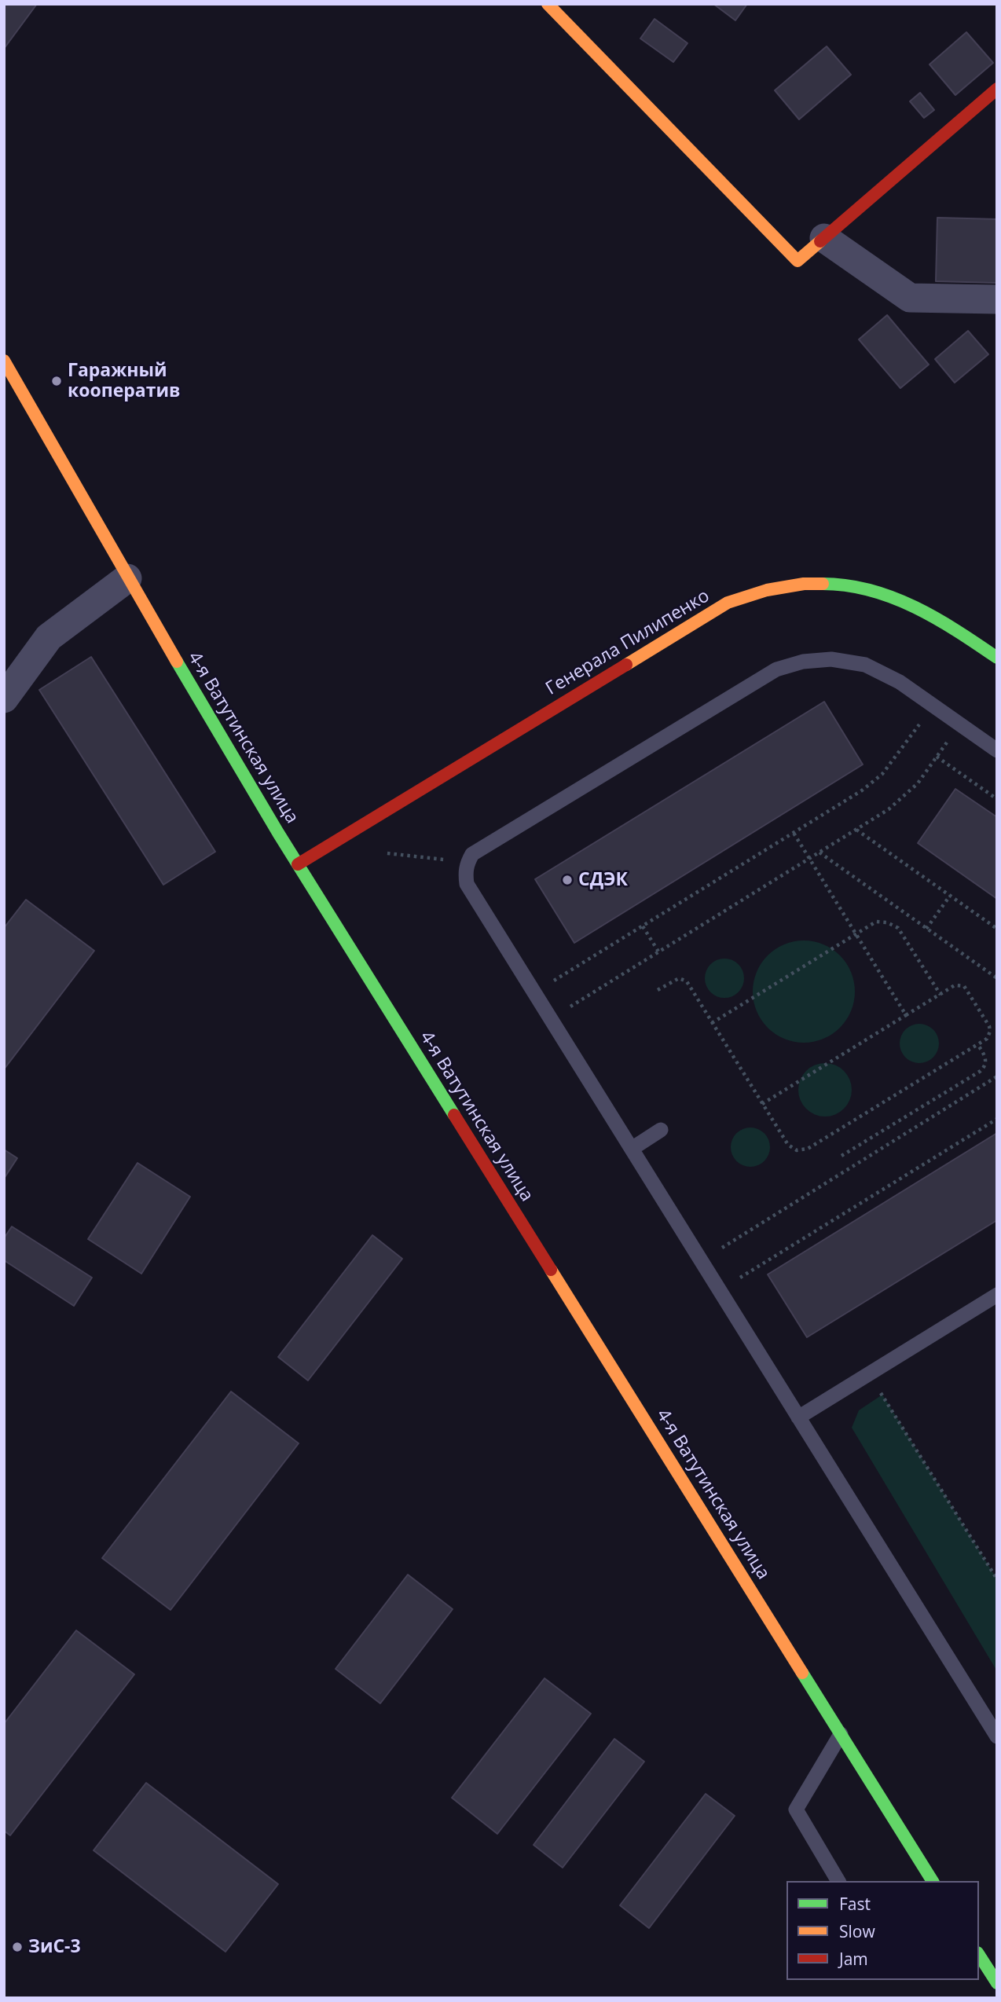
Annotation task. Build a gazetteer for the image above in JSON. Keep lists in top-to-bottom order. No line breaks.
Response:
{"streets":{"street":["Генерала Пилипенко","4-я Ватутинская улица"]},"crossings":[["Генерала Пилипенко","4-я Ватутинская улица"]],"places":["Гаражный кооператив","СДЭК","ЗиС-3"],"legend":["Fast","Slow","Jam"]}
